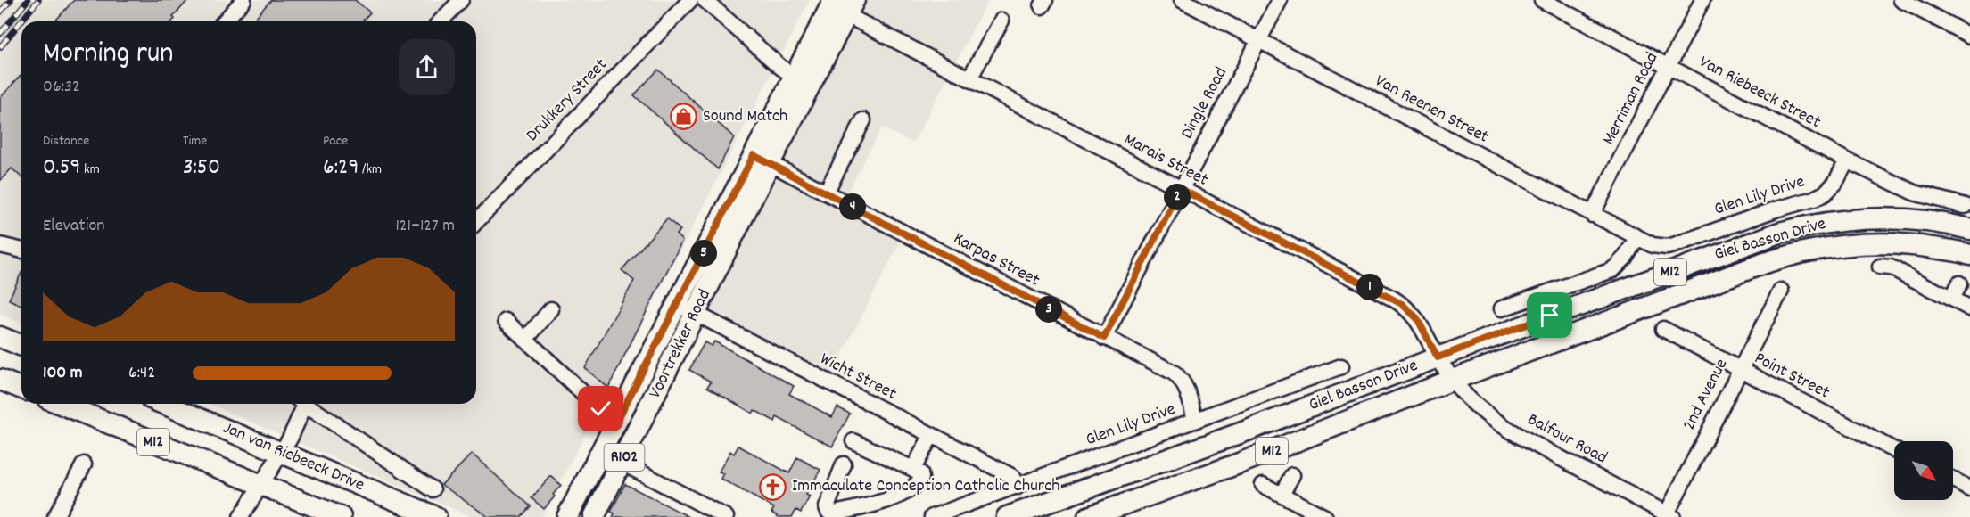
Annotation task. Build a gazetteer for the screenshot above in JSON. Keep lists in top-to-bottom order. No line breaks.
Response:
{"streets":{"main road":["Giel Basson Drive","M12","Voortrekker Road","Jan van Riebeeck Drive","R102"],"street":["Van Riebeeck Street","Merriman Road","Drukkery Street","Dingle Road","Van Reenen Street","Marais Street","Glen Lily Drive","Karpas Street","Point Street","Wicht Street","2nd Avenue","Balfour Road"]},"crossings":[["Van Riebeeck Street","Merriman Road"],["Van Riebeeck Street","Glen Lily Drive"],["Merriman Road","Van Reenen Street"],["Dingle Road","Van Reenen Street"],["Dingle Road","Marais Street"],["Dingle Road","Karpas Street"],["Van Reenen Street","Glen Lily Drive"],["Marais Street","Giel Basson Drive"],["Marais Street","Voortrekker Road"],["Marais Street","Balfour Road"],["Glen Lily Drive","Karpas Street"],["Glen Lily Drive","Wicht Street"],["Giel Basson Drive","Balfour Road"],["Karpas Street","Voortrekker Road"],["Voortrekker Road","Wicht Street"],["Point Street","2nd Avenue"],["2nd Avenue","Balfour Road"]],"places":{"shop":["Sound Match"],"church":["Immaculate Conception Catholic Church"]},"north":"bottom right","page":{"heading":["Morning run","06:32"],"stats":[["Distance","0.59 km"],["Time","3:50"],["Pace","6:29 /km"]],"pins":["2","4","5","1","3"],"chart":["Elevation","121–127 m"],"list":[{"name":"100 m","note":"6:42"}]}}
